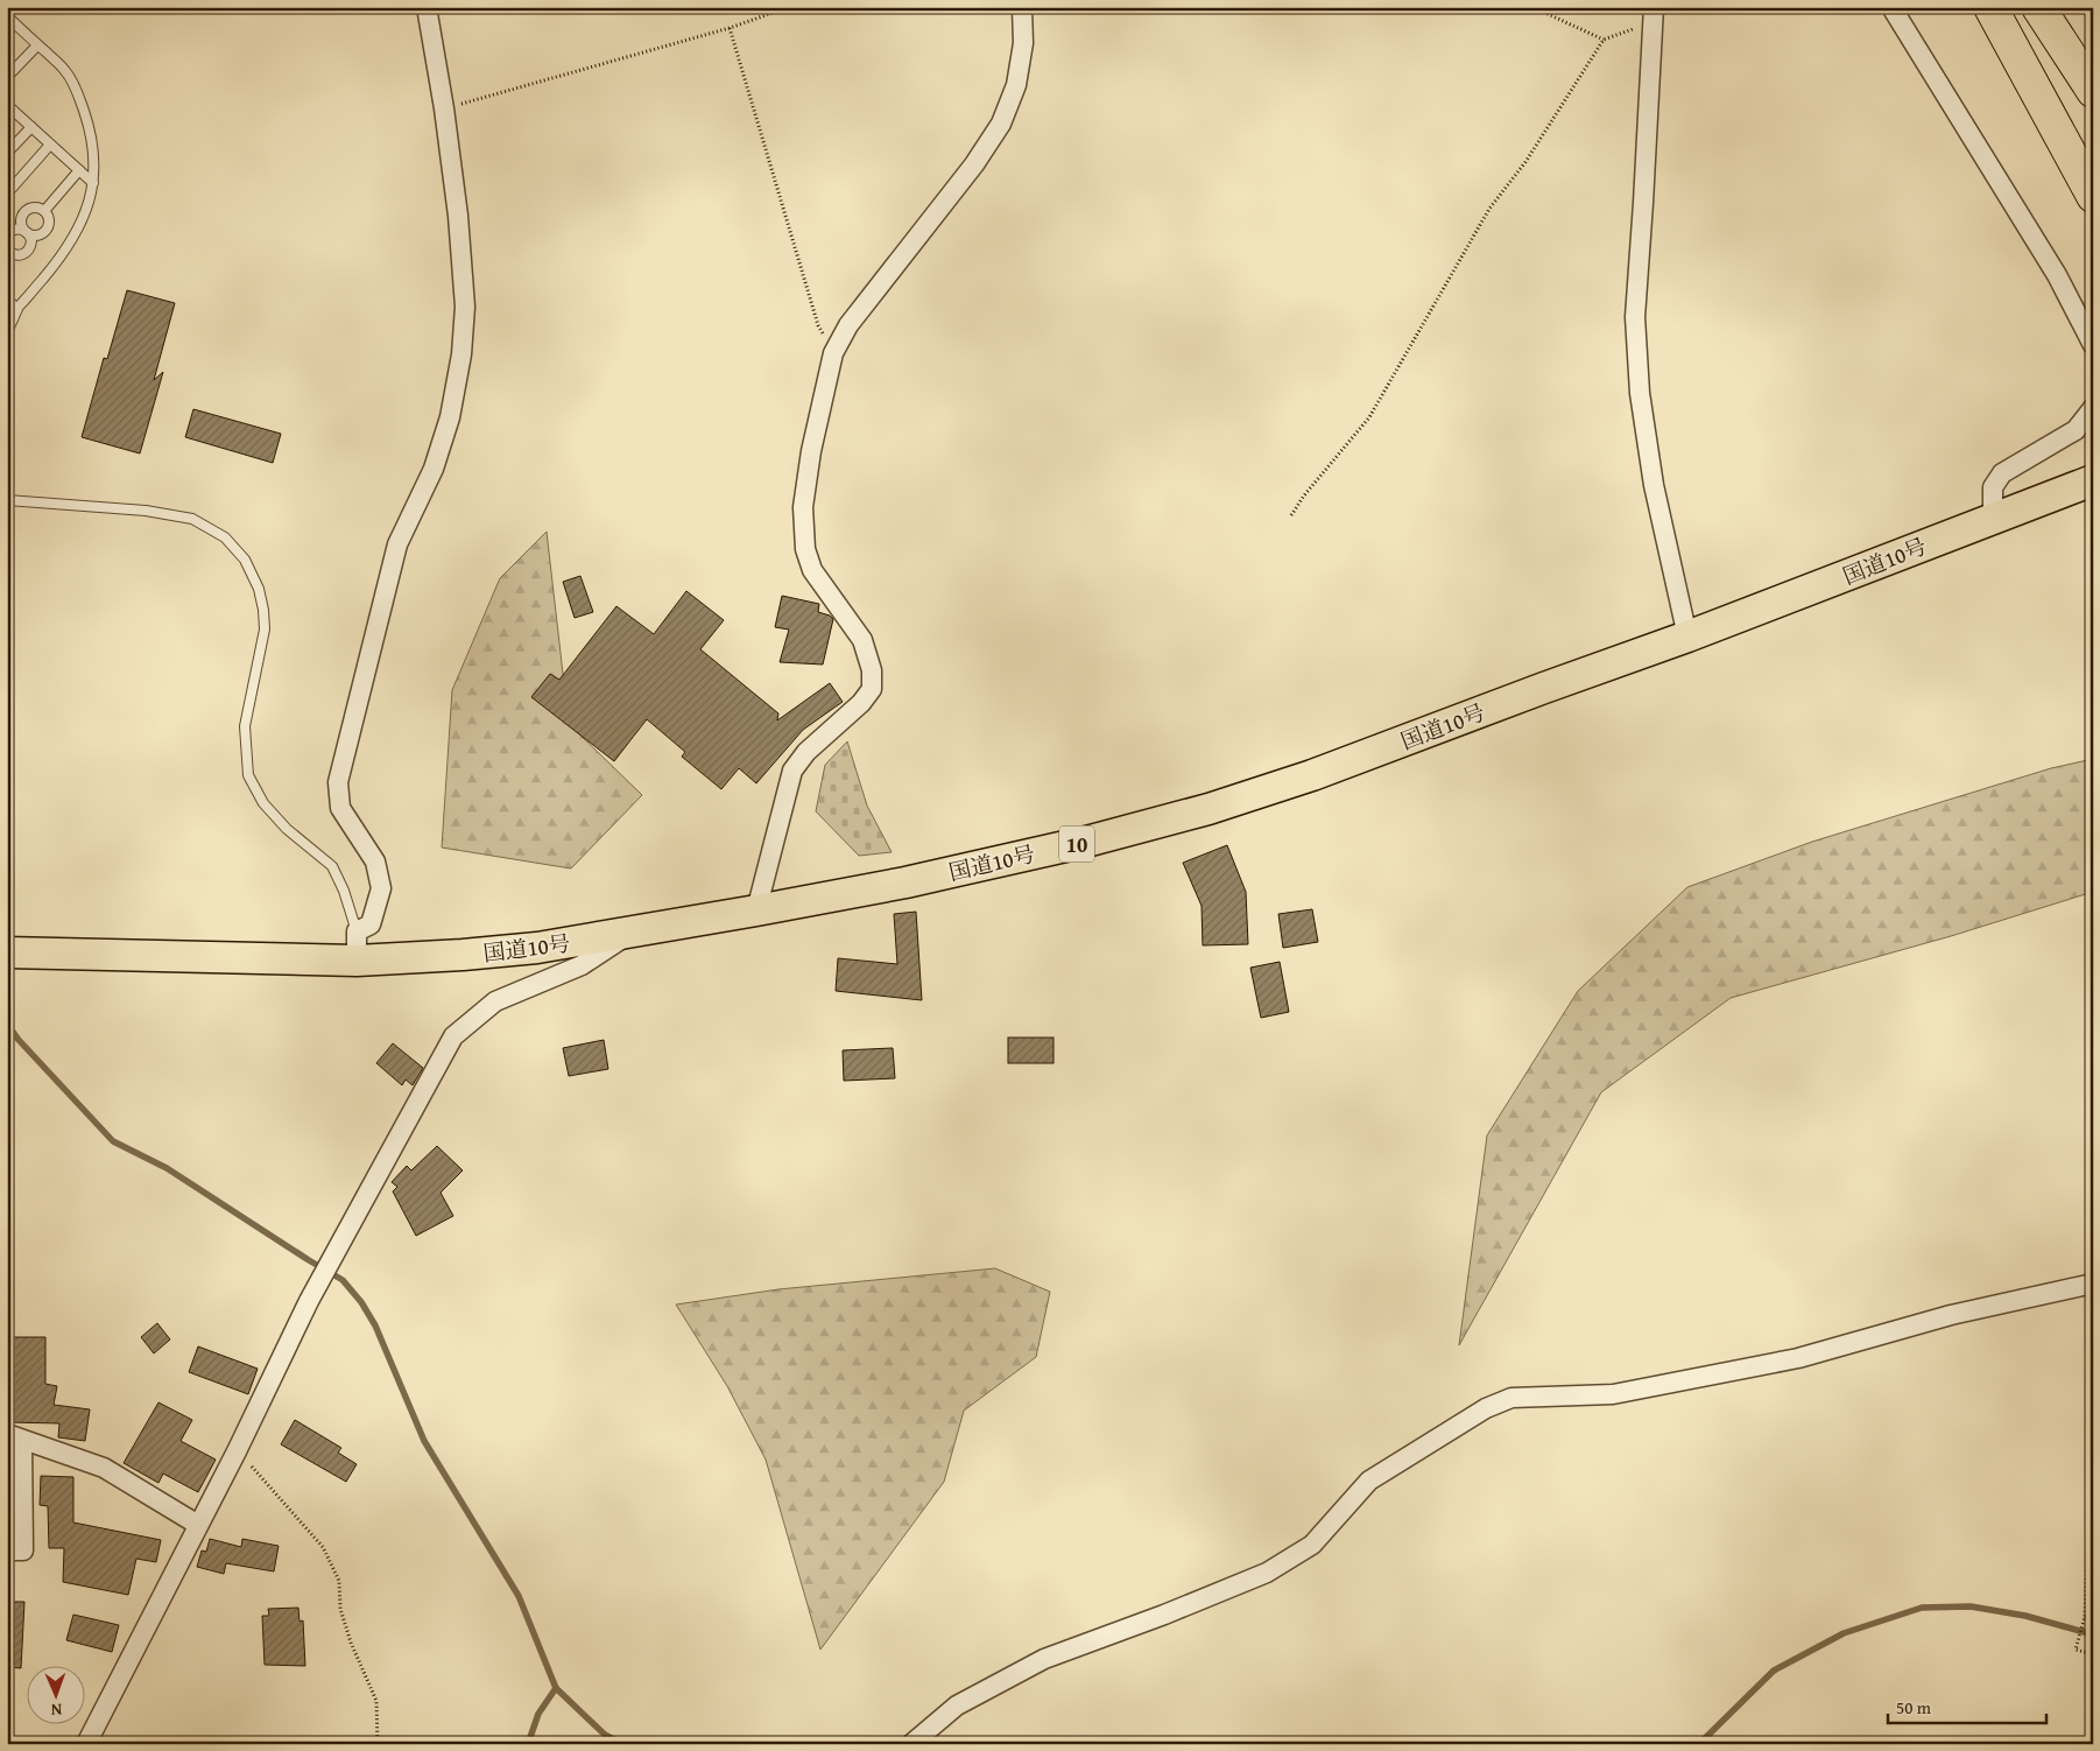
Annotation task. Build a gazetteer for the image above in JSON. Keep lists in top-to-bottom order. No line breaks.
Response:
{"streets":{"highway":["国道10号","10"]},"scale_bar":"50 m","north":"bottom"}
